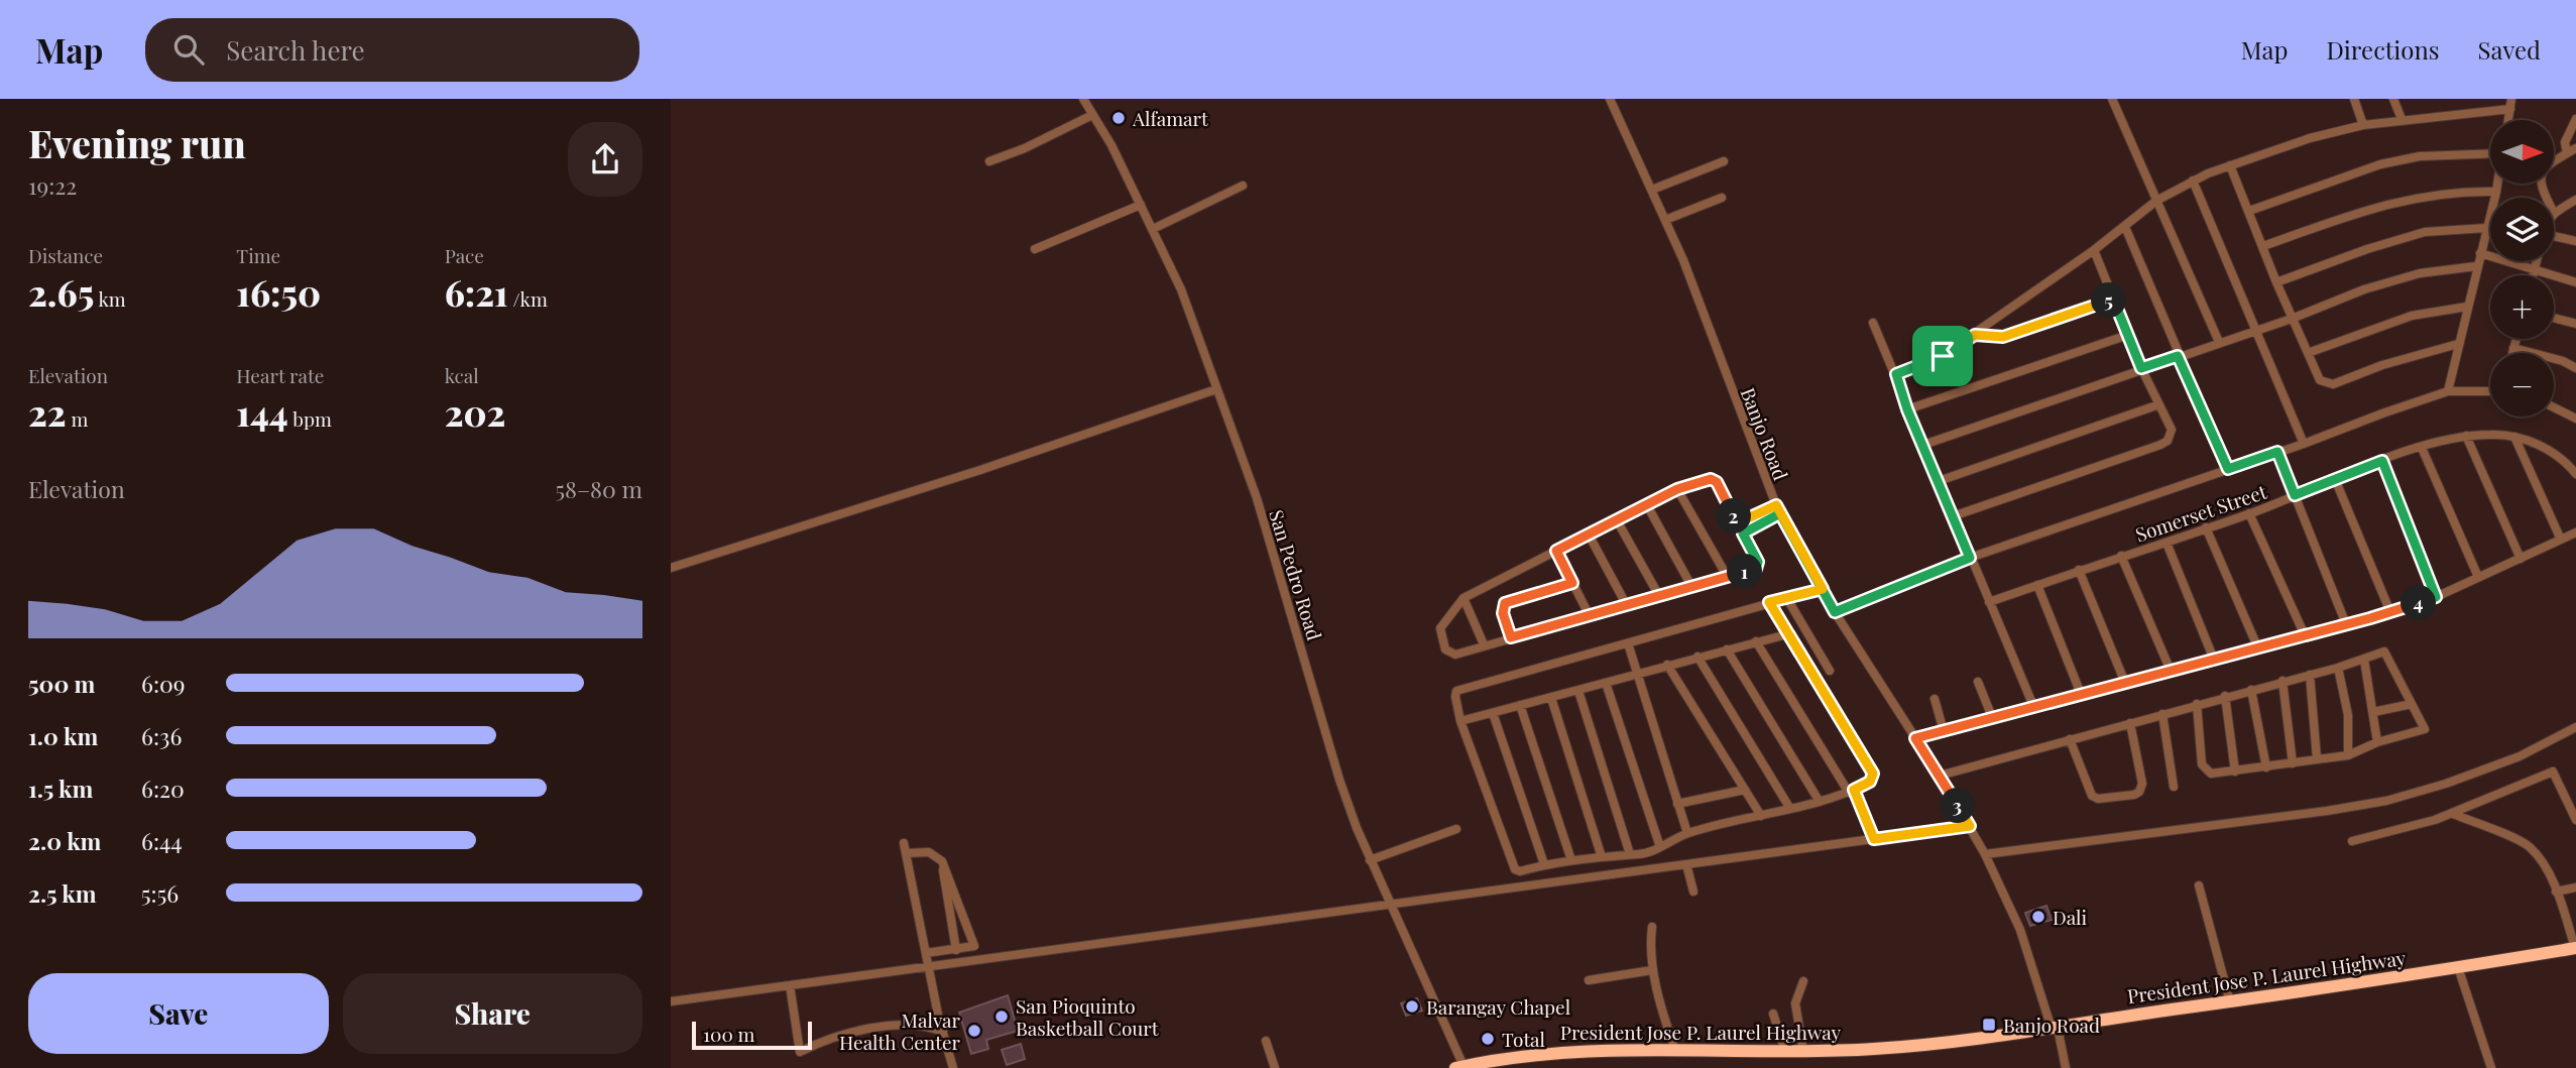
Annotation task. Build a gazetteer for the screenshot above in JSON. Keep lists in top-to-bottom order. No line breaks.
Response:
{"streets":{"highway":["President Jose P. Laurel Highway"],"street":["Banjo Road","Somerset Street","San Pedro Road"]},"crossings":[["Banjo Road","President Jose P. Laurel Highway"],["San Pedro Road","President Jose P. Laurel Highway"]],"places":{"other":["Alfamart","Dali","Barangay Chapel","San Pioquinto Basketball Court","Malvar Health Center","Total"],"transit":["Banjo Road"]},"scale_bar":"100 m","north":"right","page":{"header":"Map","search":"Search here","nav":["Map","Directions","Saved"],"heading":["Evening run","19:22"],"map_buttons":["+","−"],"stats":[["Distance","2.65 km"],["Time","16:50"],["Pace","6:21 /km"],["Elevation","22 m"],["Heart rate","144 bpm"],["kcal","202"]],"pins":["5","2","1","4","3"],"chart":["Elevation","58–80 m"],"list":[{"name":"500 m","note":"6:09"},{"name":"1.0 km","note":"6:36"},{"name":"1.5 km","note":"6:20"},{"name":"2.0 km","note":"6:44"},{"name":"2.5 km","note":"5:56"}],"buttons":["Save","Share"],"scale":"100 m"}}
